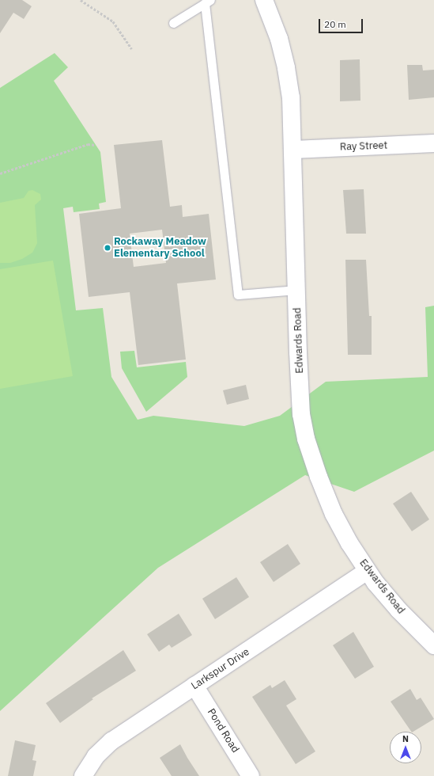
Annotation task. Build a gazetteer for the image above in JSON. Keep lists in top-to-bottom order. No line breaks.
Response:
{"streets":{"street":["Ray Street","Edwards Road","Larkspur Drive","Pond Road"]},"crossings":[["Ray Street","Edwards Road"],["Edwards Road","Larkspur Drive"],["Larkspur Drive","Pond Road"]],"places":["Rockaway Meadow Elementary School"],"scale_bar":"20 m","north":"top"}
